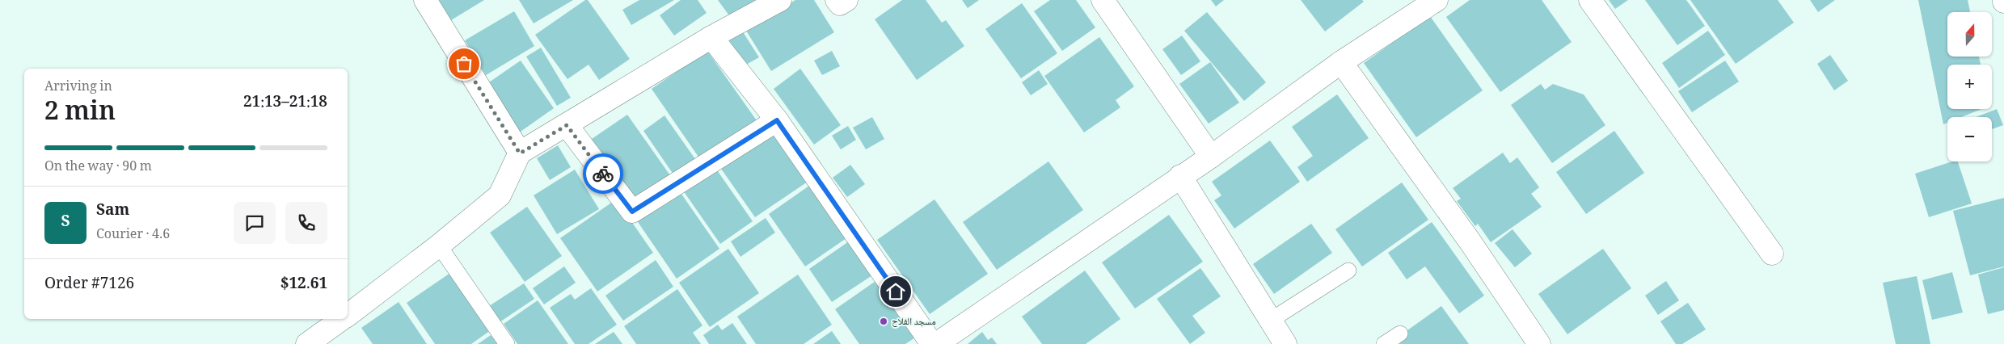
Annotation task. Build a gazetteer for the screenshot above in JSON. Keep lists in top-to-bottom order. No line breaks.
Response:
{"places":["مسجد الفلاح"],"north":"top","page":{"map_buttons":["+","−"],"heading":["2 min","Arriving in","21:13–21:18"],"panel":["Sam","Courier · 4.6","Order #7126","$12.61"],"bar":"On the way · 90 m","round":"S"}}
